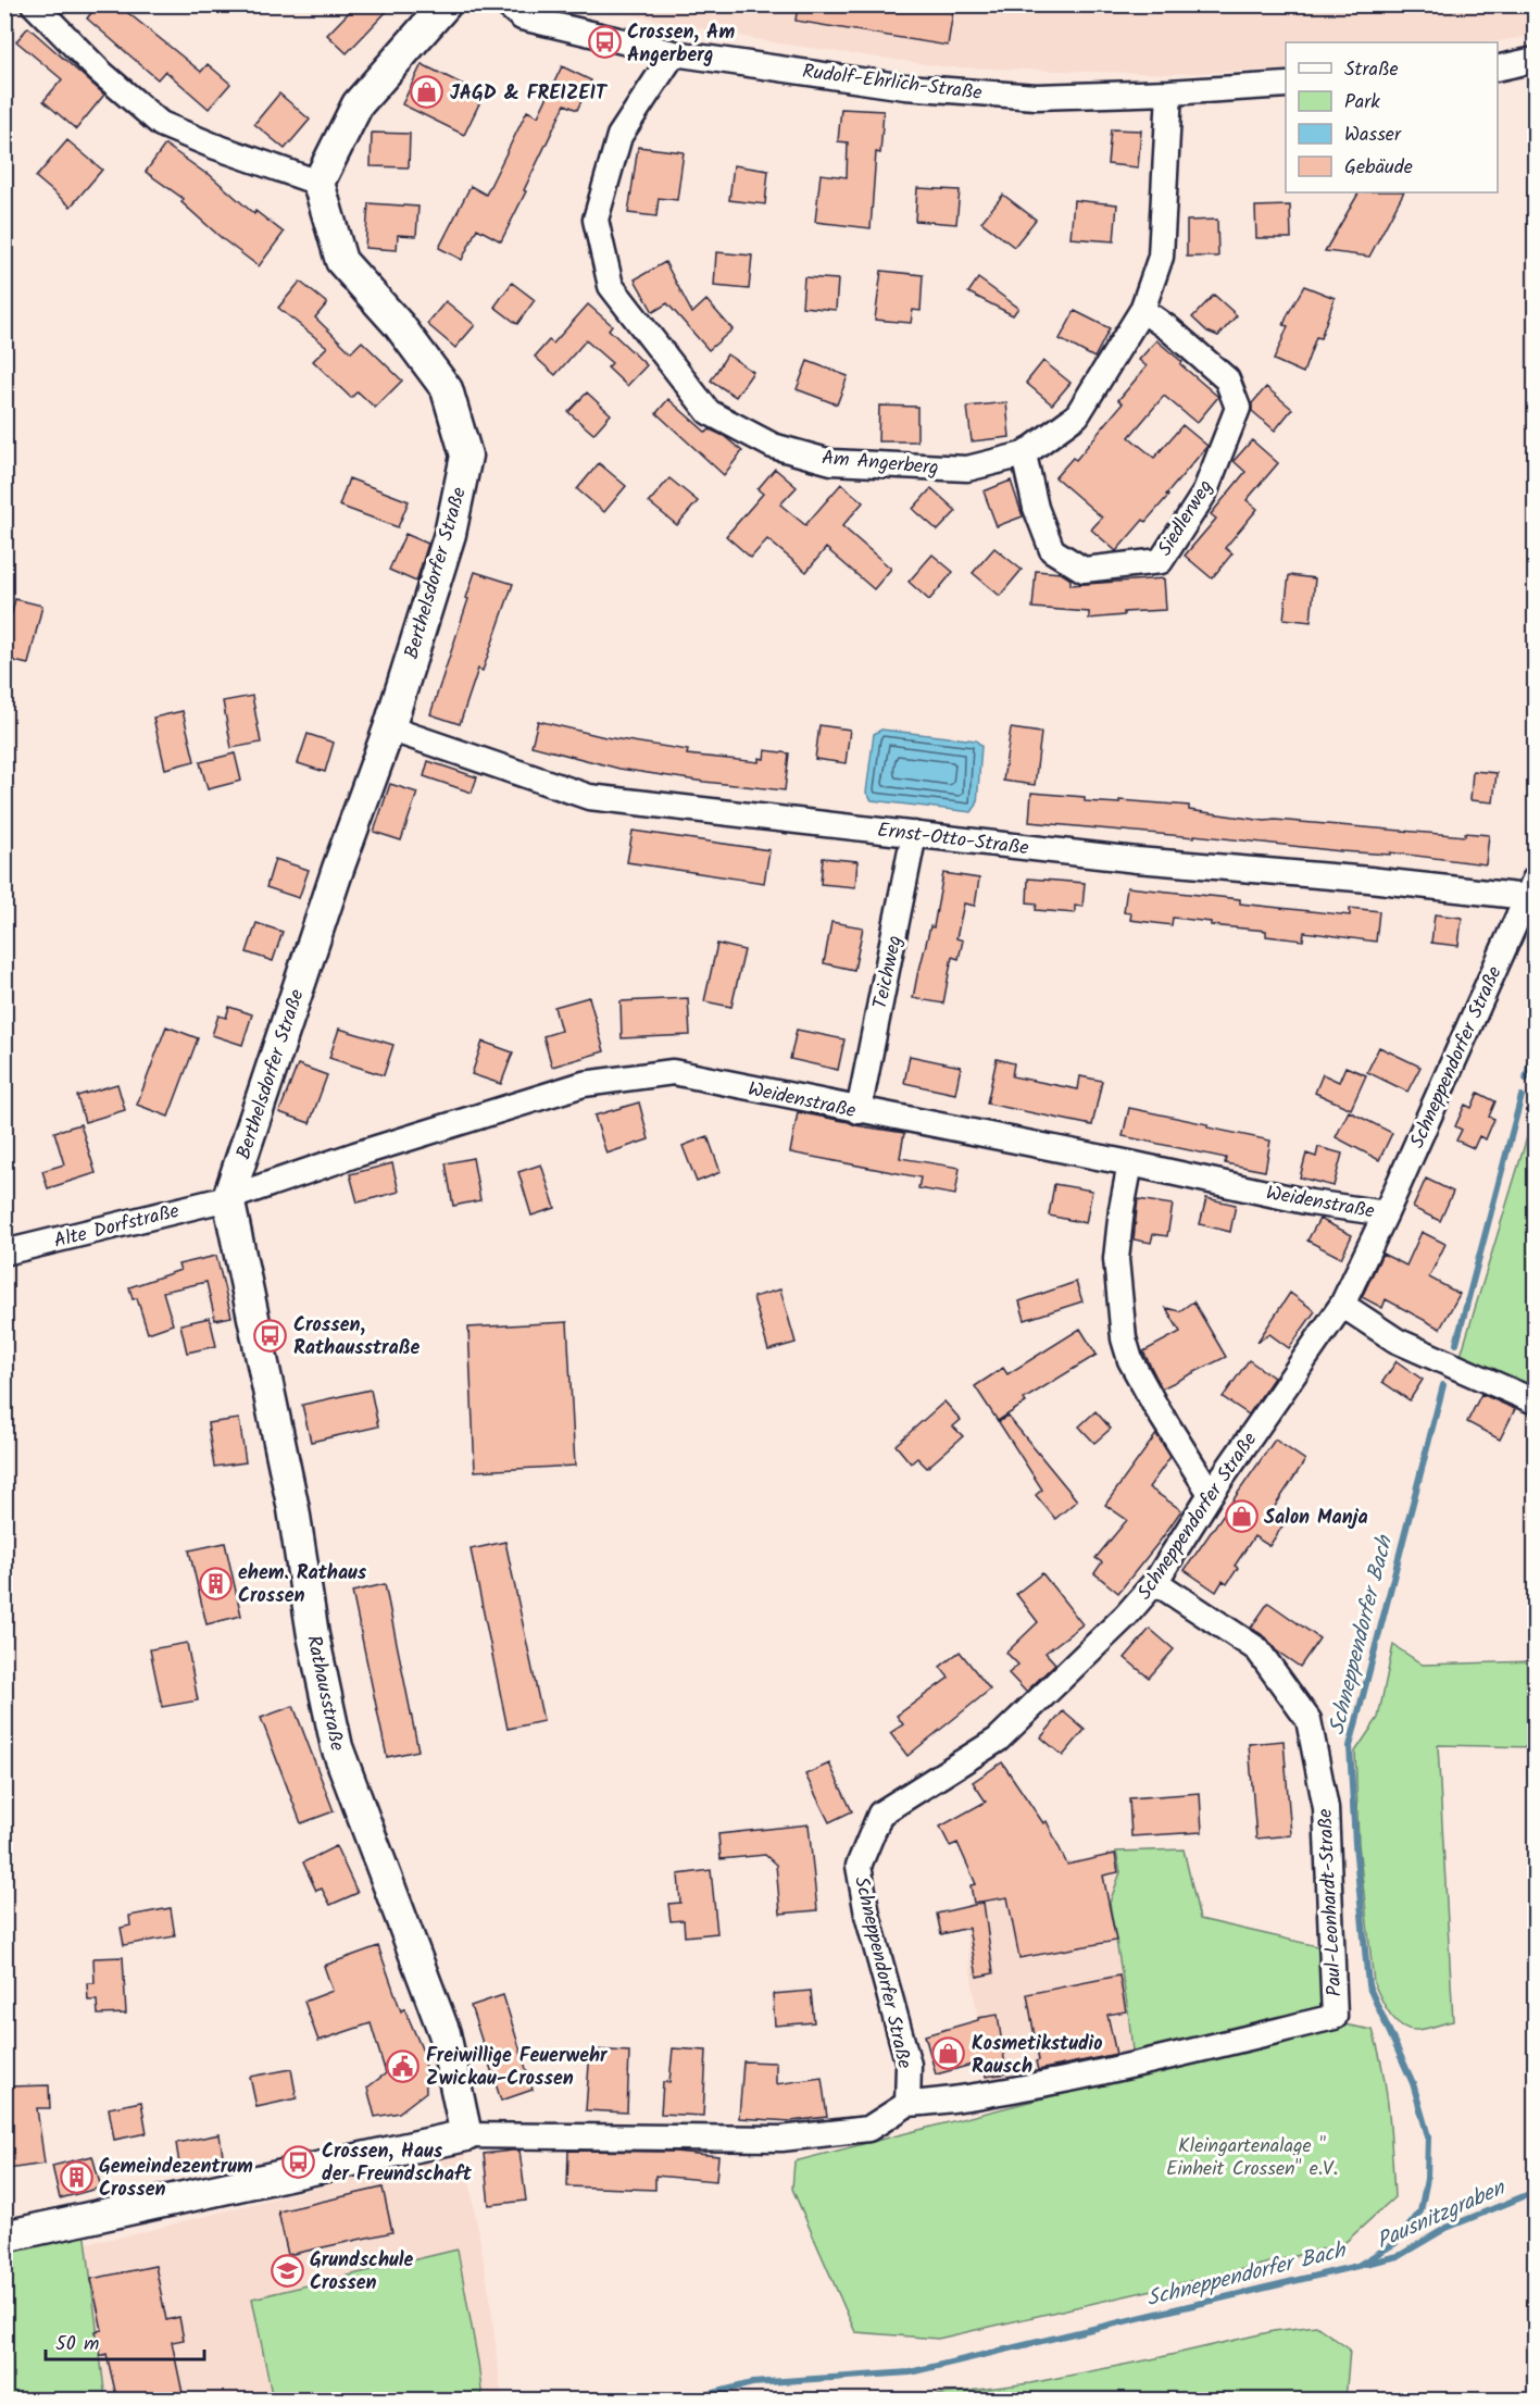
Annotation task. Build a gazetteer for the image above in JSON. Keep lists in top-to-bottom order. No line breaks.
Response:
{"streets":{"street":["Rudolf-Ehrlich-Straße","Am Angerberg","Siedlerweg","Berthelsdorfer Straße","Ernst-Otto-Straße","Teichweg","Schneppendorfer Straße","Weidenstraße","Alte Dorfstraße","Rathausstraße","Paul-Leonhardt-Straße"]},"crossings":[["Rudolf-Ehrlich-Straße","Am Angerberg"],["Am Angerberg","Siedlerweg"],["Berthelsdorfer Straße","Ernst-Otto-Straße"],["Berthelsdorfer Straße","Weidenstraße"],["Berthelsdorfer Straße","Alte Dorfstraße"],["Berthelsdorfer Straße","Rathausstraße"],["Ernst-Otto-Straße","Teichweg"],["Ernst-Otto-Straße","Schneppendorfer Straße"],["Teichweg","Weidenstraße"],["Schneppendorfer Straße","Weidenstraße"],["Schneppendorfer Straße","Paul-Leonhardt-Straße"],["Weidenstraße","Alte Dorfstraße"],["Weidenstraße","Rathausstraße"],["Alte Dorfstraße","Rathausstraße"]],"water":["Schneppendorfer Bach","Pausnitzgraben"],"parks":["Kleingartenalage \" Einheit Crossen\" e.V."],"places":{"bus stop":["Crossen, Am Angerberg","Crossen, Rathausstraße","Crossen, Haus der Freundschaft"],"shop":["JAGD & FREIZEIT","Salon Manja","Kosmetikstudio Rausch"],"building":["ehem. Rathaus Crossen","Gemeindezentrum Crossen"],"public building":["Freiwillige Feuerwehr Zwickau-Crossen"],"school or university":["Grundschule Crossen"]},"legend":["Straße","Park","Wasser","Gebäude"],"scale_bar":"50 m"}
